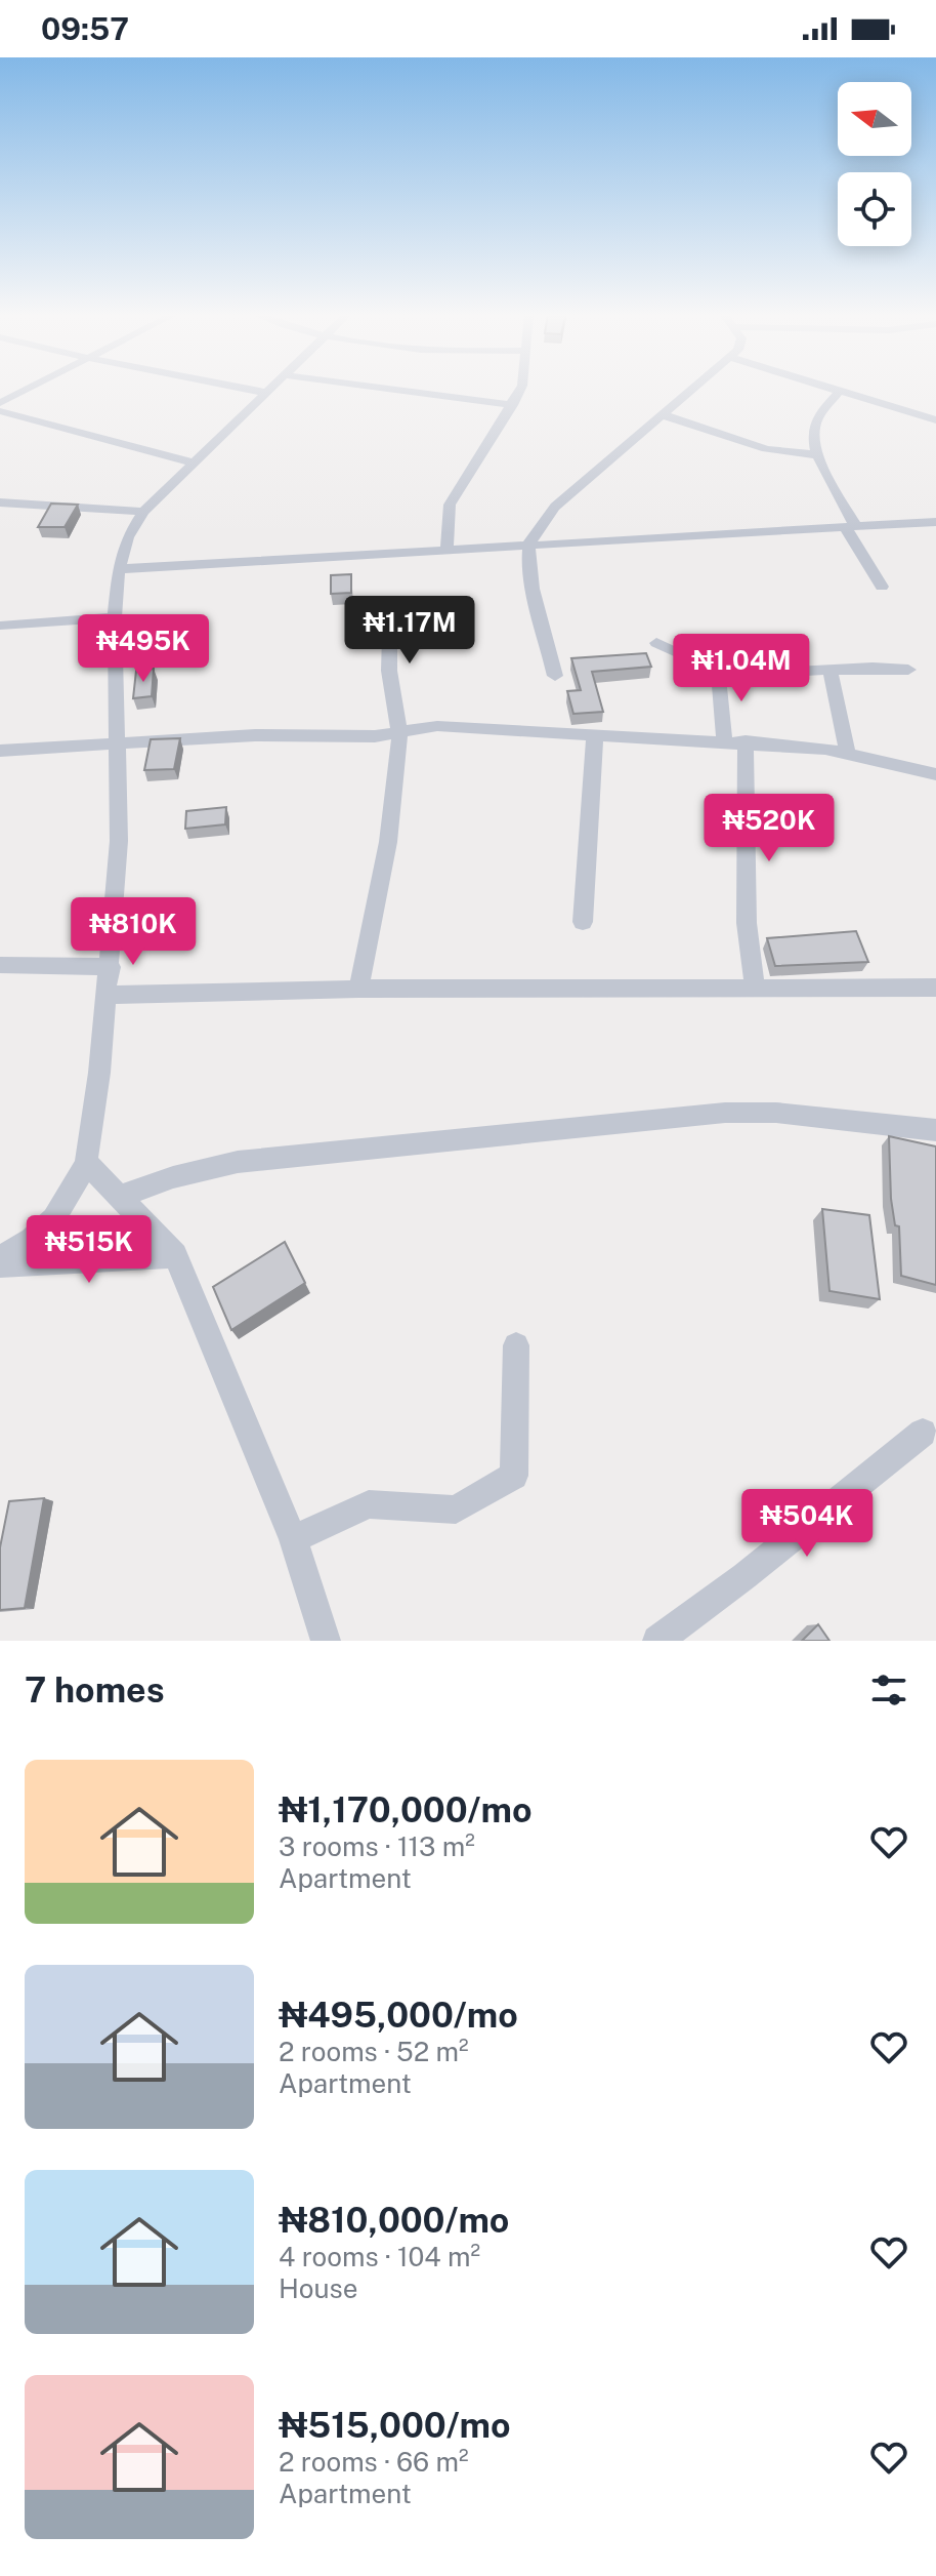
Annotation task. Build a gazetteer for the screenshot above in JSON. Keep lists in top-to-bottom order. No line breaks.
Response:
{"north":"left","page":{"status":"09:57","price":["₦1.17M","₦495K","₦1.04M","₦520K","₦810K","₦515K","₦504K"],"heading":"7 homes","list":[{"name":"₦1,170,000/mo","note":"3 rooms · 113 m² · Apartment"},{"name":"₦495,000/mo","note":"2 rooms · 52 m² · Apartment"},{"name":"₦810,000/mo","note":"4 rooms · 104 m² · House"},{"name":"₦515,000/mo","note":"2 rooms · 66 m² · Apartment"}]}}
